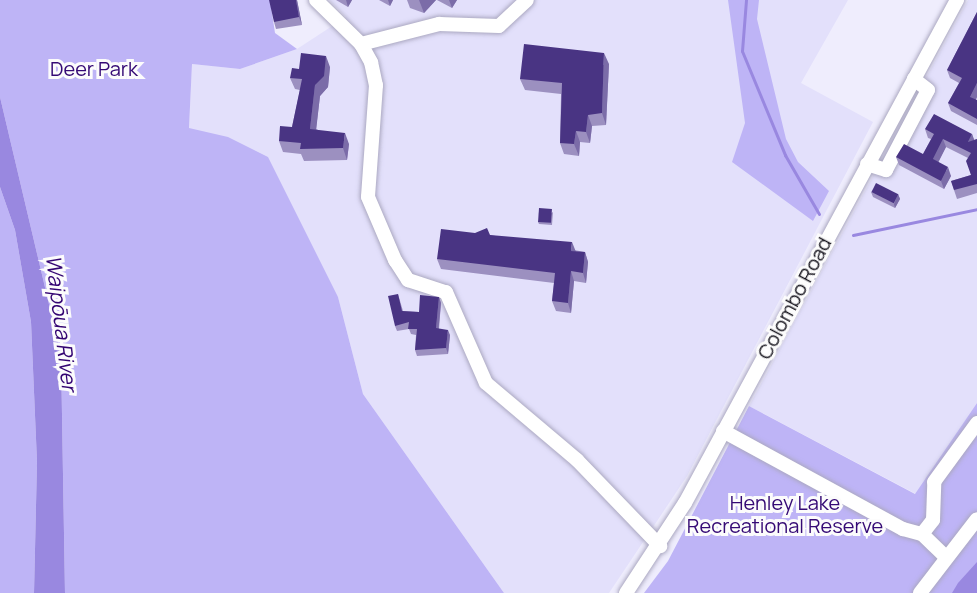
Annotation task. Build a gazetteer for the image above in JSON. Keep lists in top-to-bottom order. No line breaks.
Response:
{"streets":{"street":["Colombo Road"]},"water":["Waipōua River"],"parks":["Deer Park","Henley Lake Recreational Reserve"]}
